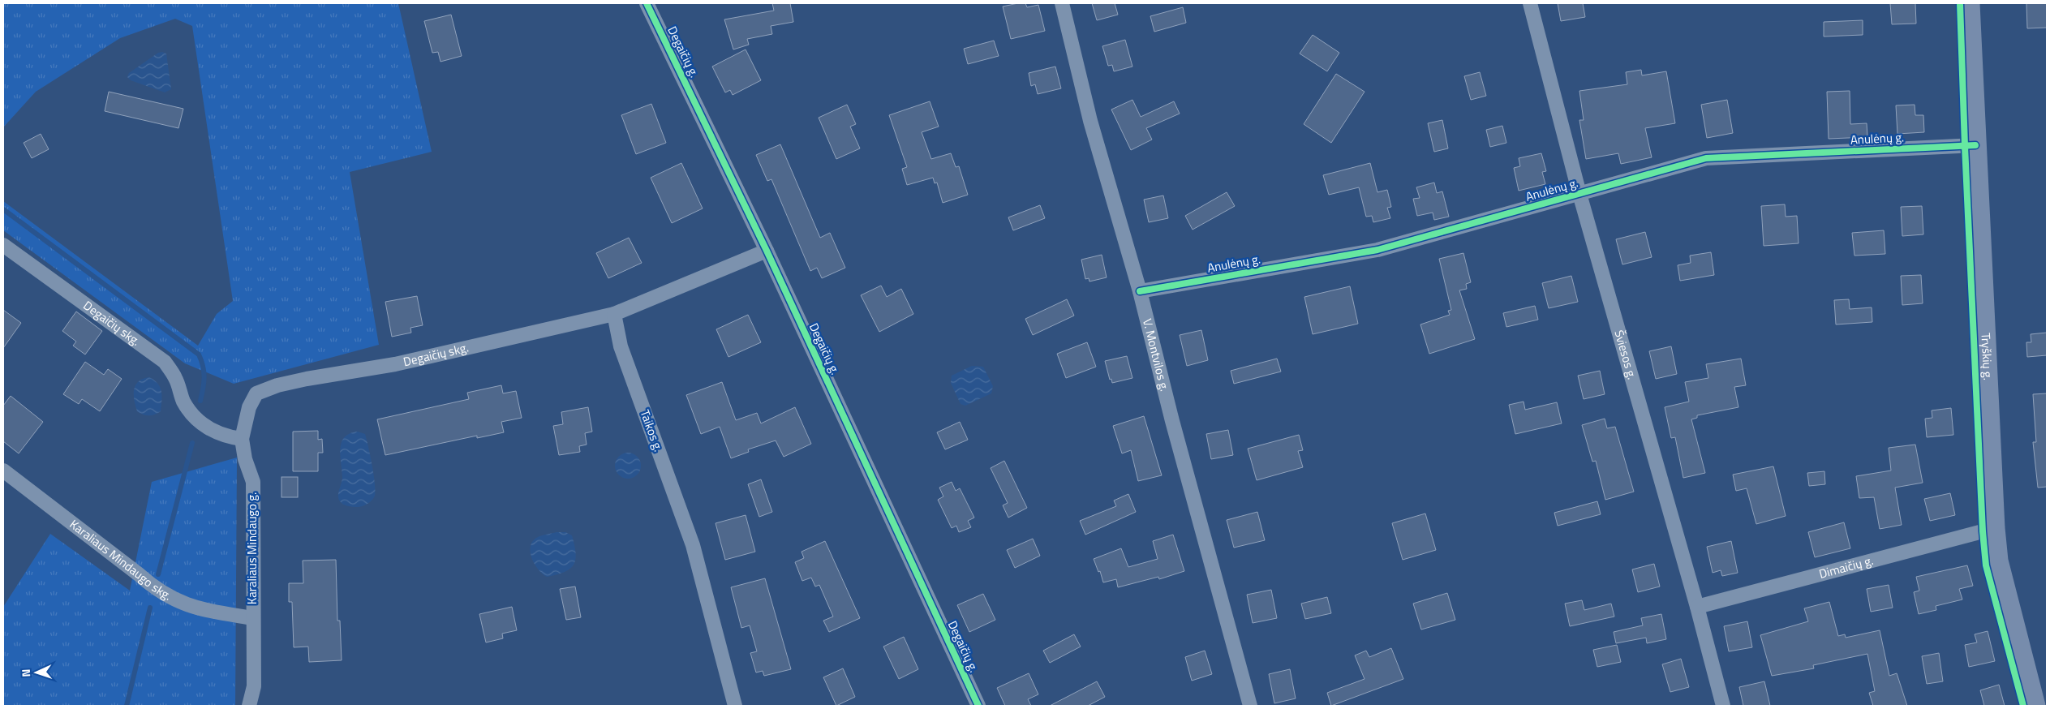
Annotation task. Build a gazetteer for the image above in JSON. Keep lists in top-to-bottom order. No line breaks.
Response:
{"streets":{"main road":["Tryškių g."],"street":["Degaičių g.","Anulėnų g.","Degaičių skg.","V. Montvilos g.","Šviesos g.","Taikos g.","Karaliaus Mindaugo g.","Karaliaus Mindaugo skg.","Dimaičių g."]},"crossings":[["Anulėnų g.","V. Montvilos g."],["Anulėnų g.","Šviesos g."],["Anulėnų g.","Tryškių g."],["Degaičių skg.","Taikos g."],["Degaičių skg.","Karaliaus Mindaugo g."],["Šviesos g.","Dimaičių g."],["Tryškių g.","Dimaičių g."],["Karaliaus Mindaugo g.","Karaliaus Mindaugo skg."]],"north":"left"}
